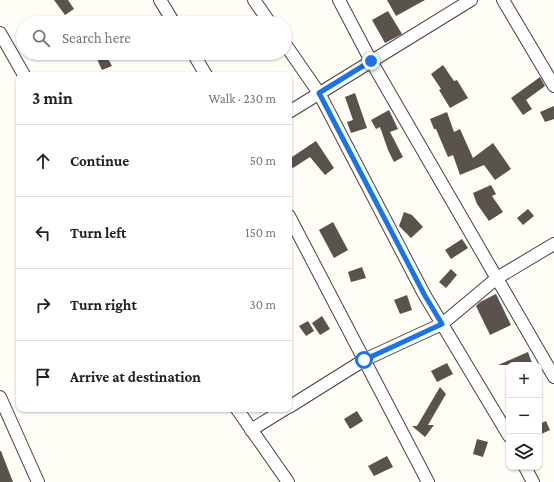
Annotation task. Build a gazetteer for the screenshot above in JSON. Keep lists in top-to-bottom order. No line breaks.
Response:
{"page":{"search":"Search here","heading":["3 min","Walk · 230 m"],"list":[["Continue","50 m"],["Turn left","150 m"],["Turn right","30 m"],"Arrive at destination"],"map_buttons":["+","−"]}}
